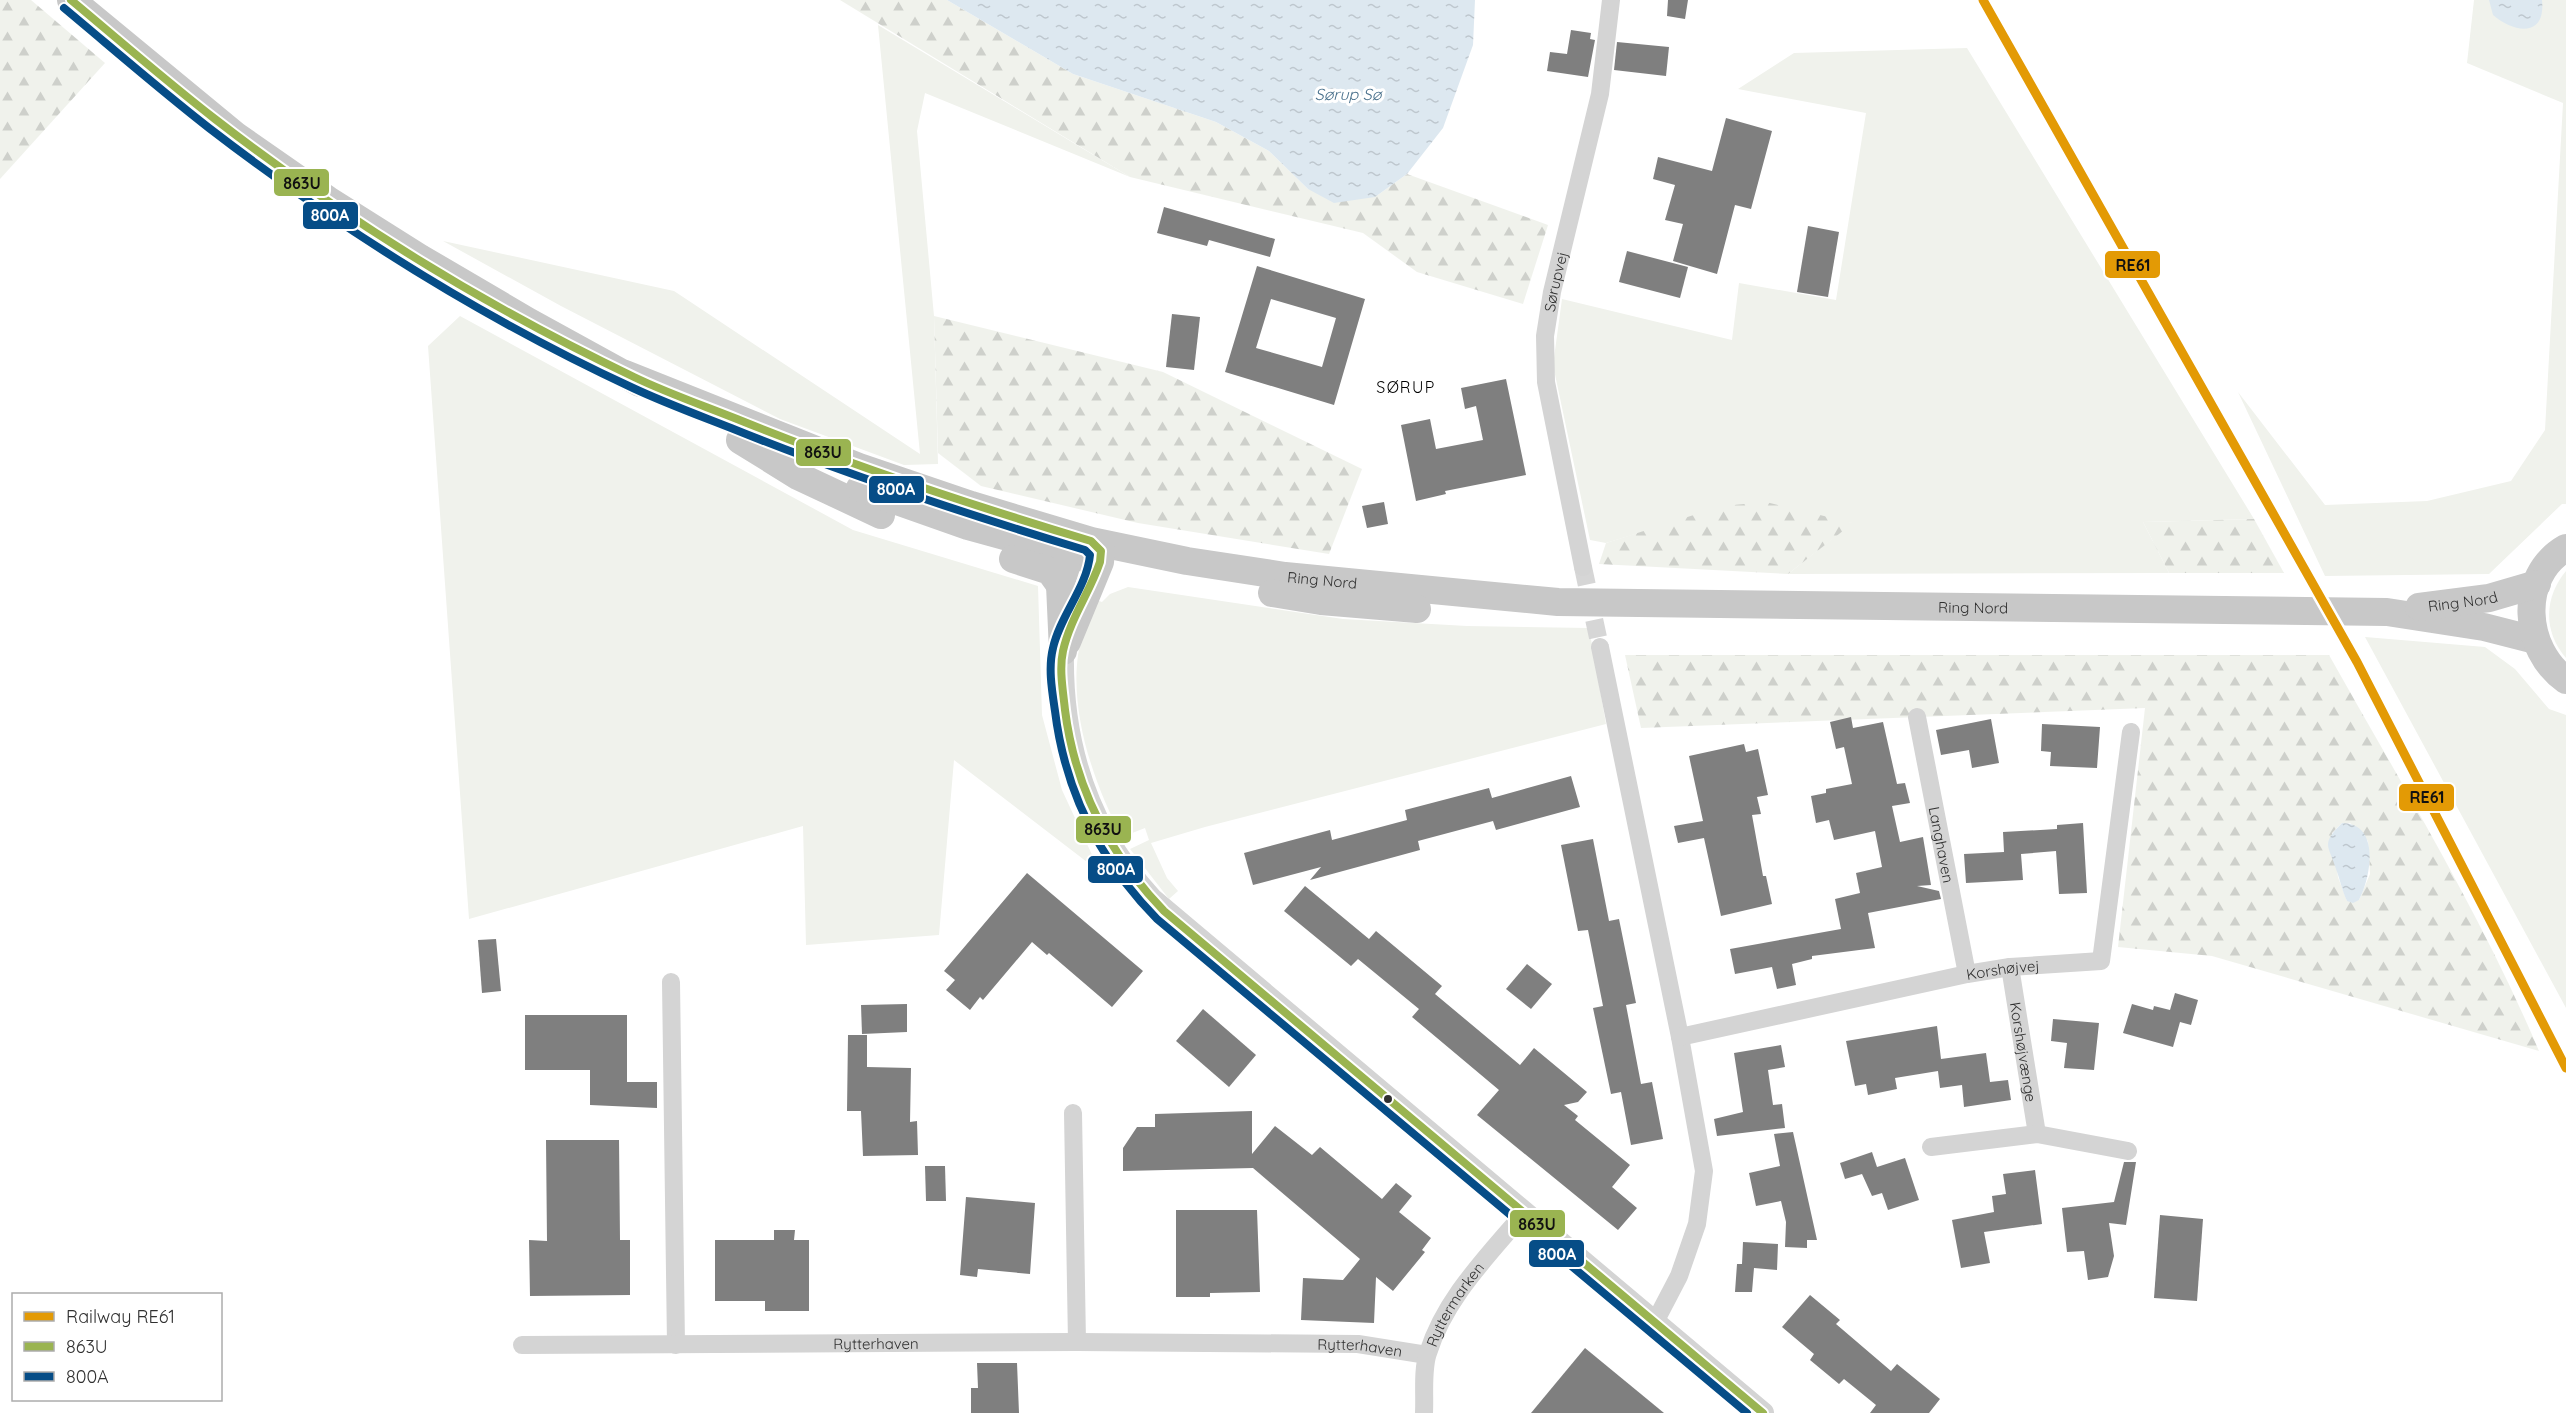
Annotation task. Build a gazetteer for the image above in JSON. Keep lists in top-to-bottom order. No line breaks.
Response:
{"streets":{"main road":["Ring Nord"],"street":["Sørupvej","Langhaven","Korshøjvej","Korshøjvænge","Ryttermarken","Rytterhaven"]},"crossings":[["Langhaven","Korshøjvej"],["Korshøjvej","Korshøjvænge"],["Ryttermarken","Rytterhaven"]],"districts":["SØRUP"],"water":["Sørup Sø"],"lines":["rail line RE61","transit line 863U","transit line 800A"],"legend":["Railway RE61","863U","800A"]}
